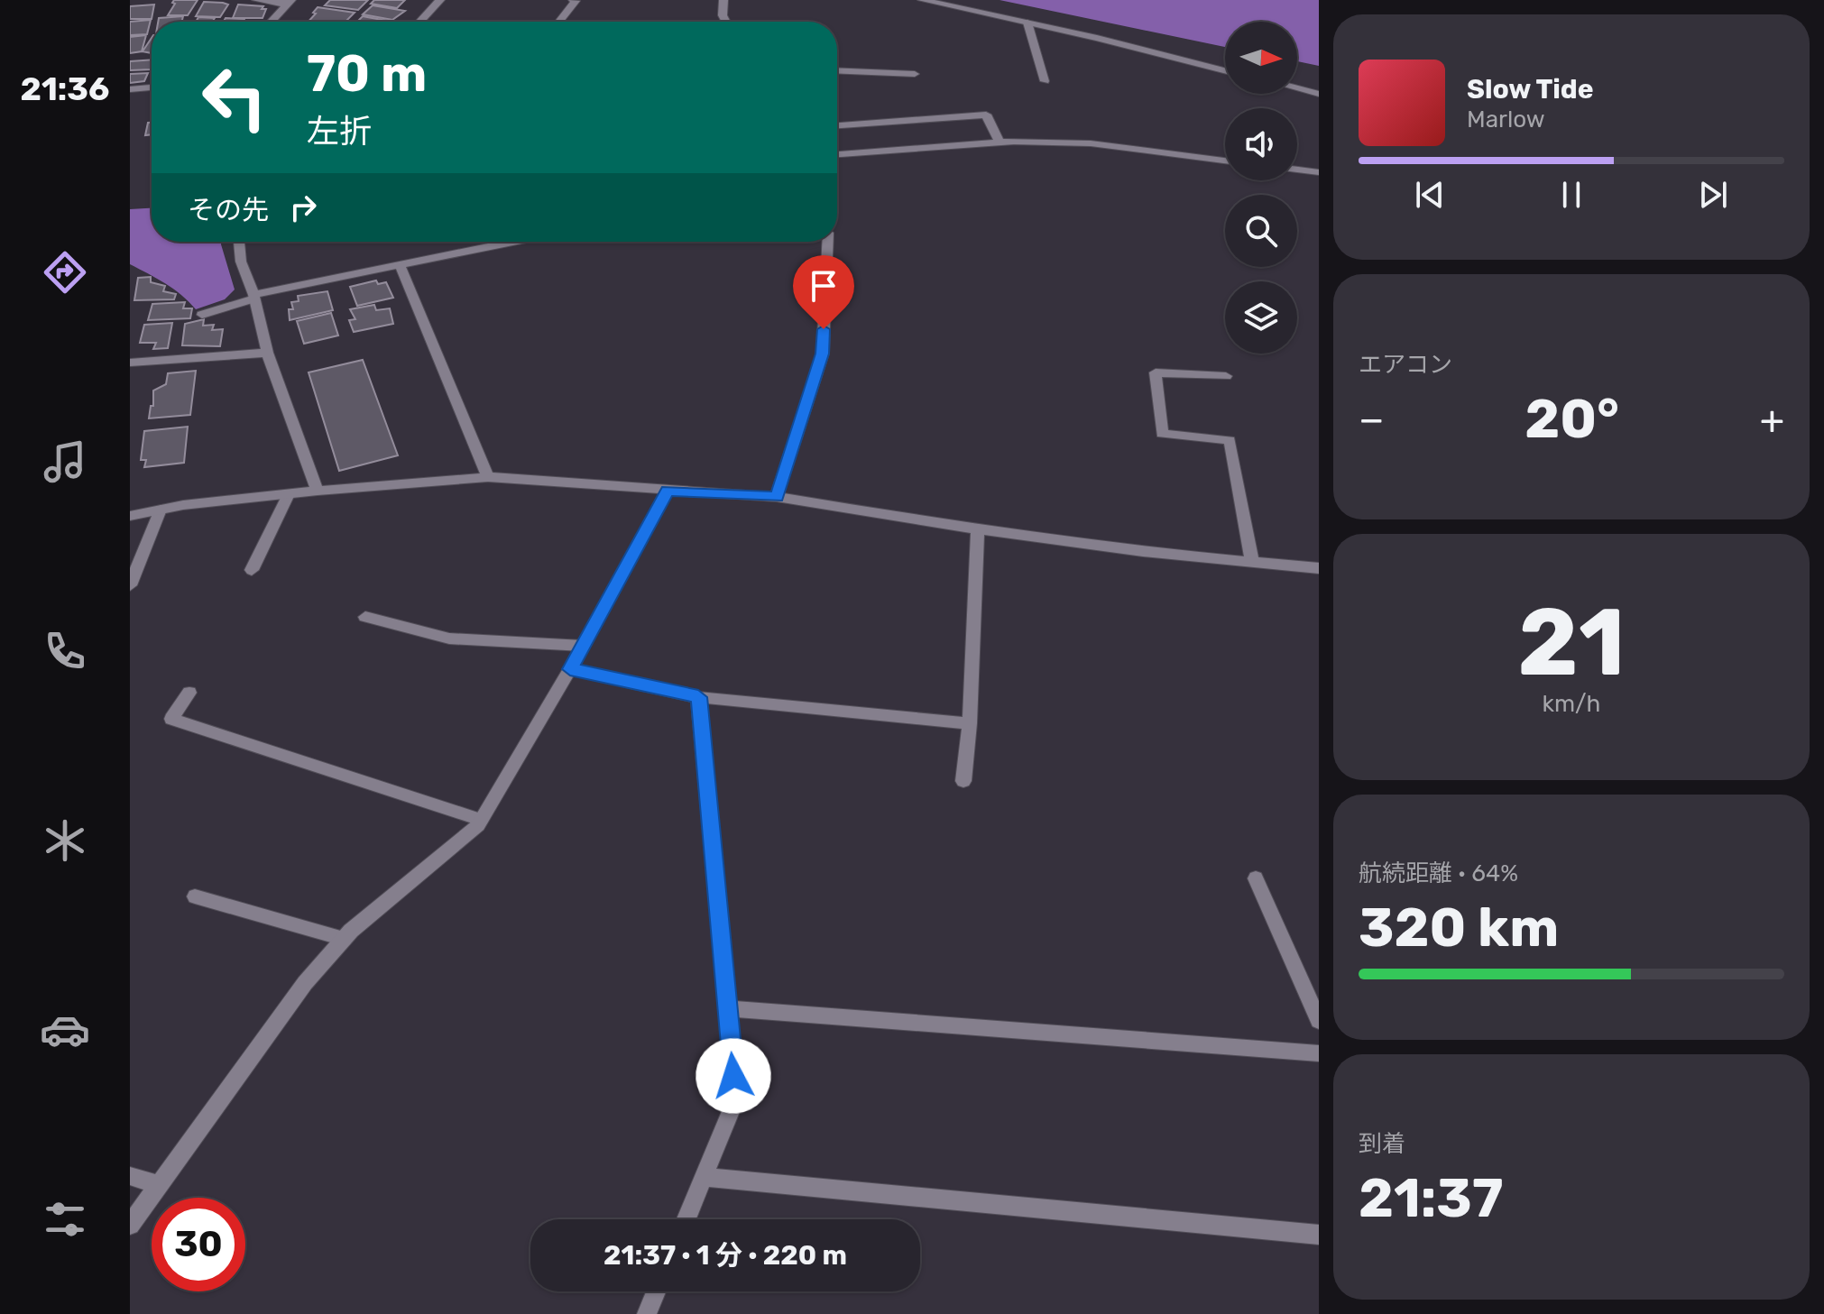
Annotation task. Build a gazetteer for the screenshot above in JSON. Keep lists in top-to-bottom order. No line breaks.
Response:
{"north":"right","page":{"tabs":"21:36","turn":["70 m","左折"],"song":["Slow Tide","Marlow"],"then":"その先","tile":["エアコン",["21","km/h"],["航続距離 · 64%","320 km"],["到着","21:37"]],"heat":["−","20°","+"],"limit":"30","trip":"21:37 · 1 分 · 220 m"}}
